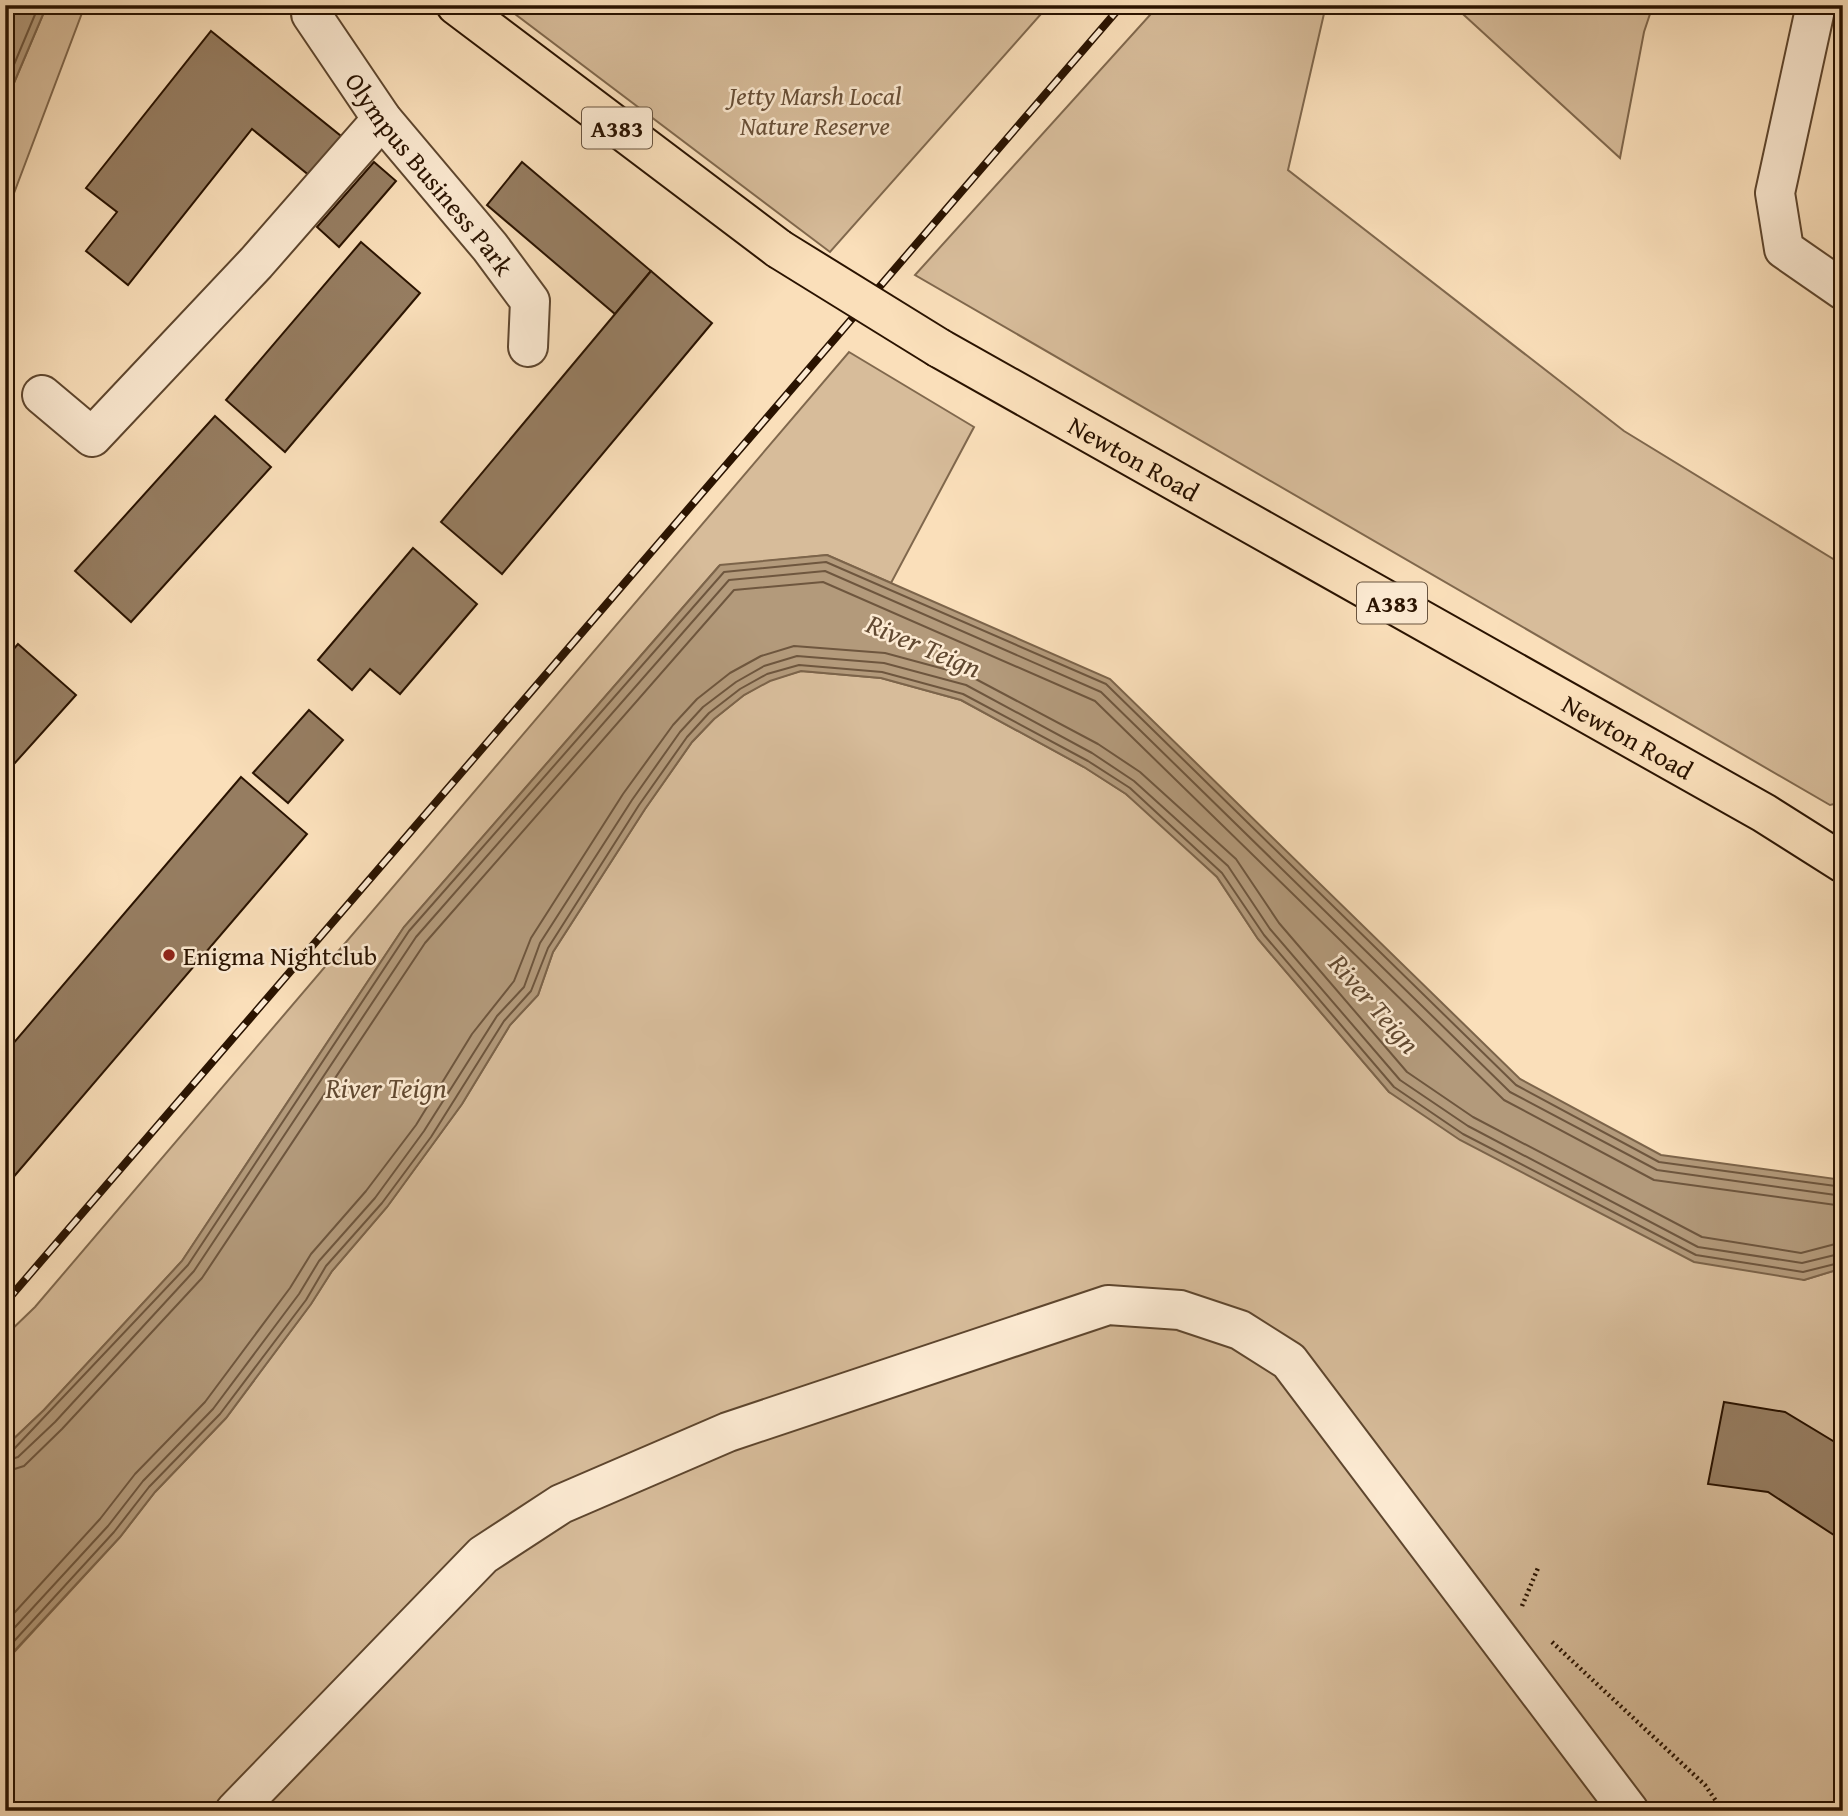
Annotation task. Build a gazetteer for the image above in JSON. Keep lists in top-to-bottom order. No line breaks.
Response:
{"streets":{"main road":["A383","Newton Road"],"street":["Olympus Business Park"]},"water":["River Teign"],"parks":["Jetty Marsh Local Nature Reserve"],"places":["Enigma Nightclub"]}
